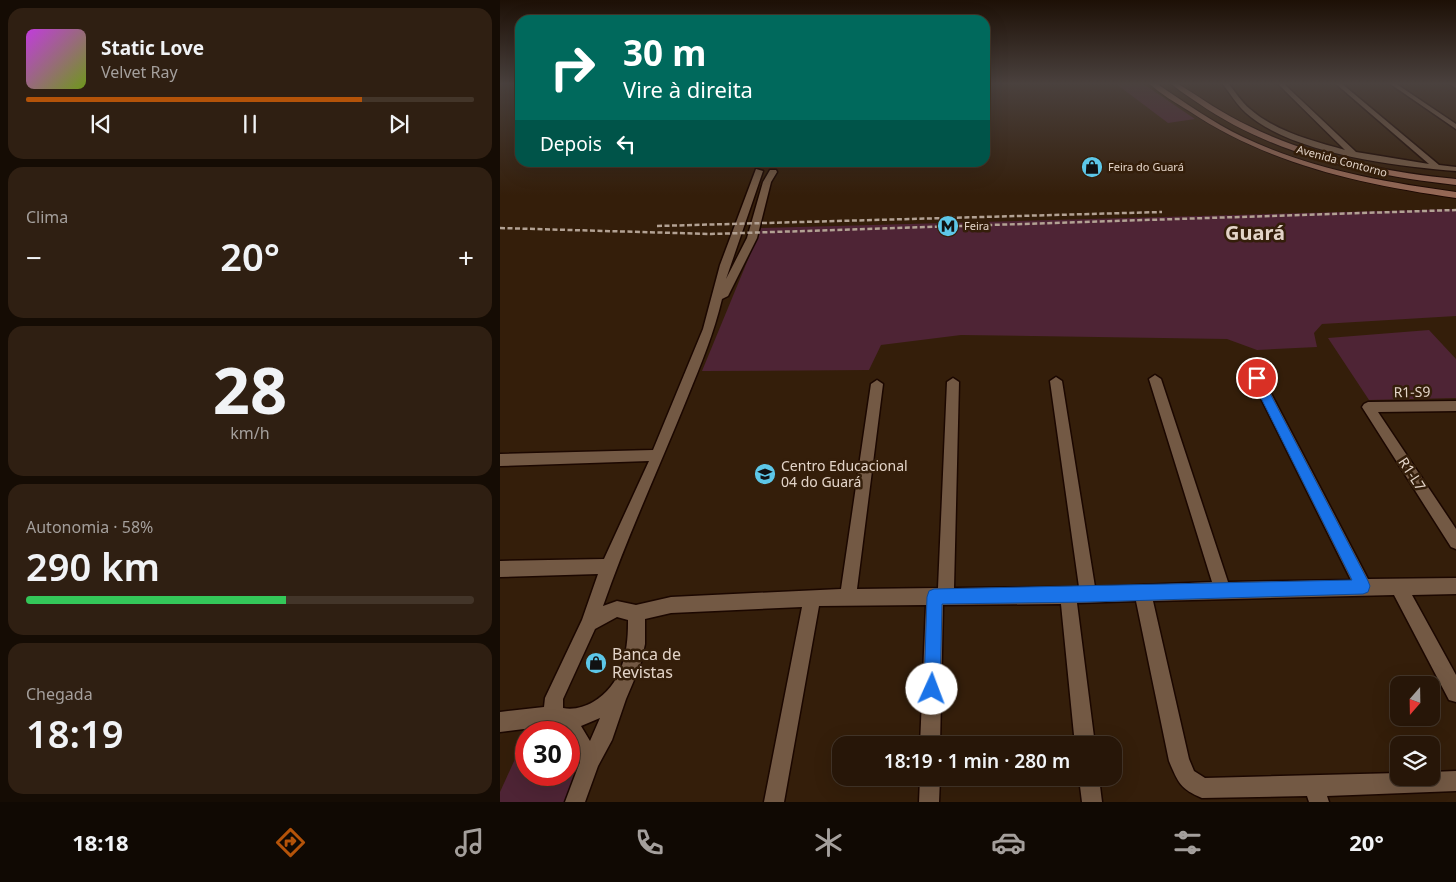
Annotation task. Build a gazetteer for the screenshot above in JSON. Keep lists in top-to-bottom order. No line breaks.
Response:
{"streets":{"main road":["Avenida Contorno"],"street":["R1-S9","R1-L7"]},"crossings":[["R1-S9","R1-L7"]],"districts":["Guará"],"places":{"shop":["Feira do Guará","Banca de Revistas"],"metro station":["Feira"],"school or university":["Centro Educacional 04 do Guará"]},"north":"bottom","page":{"turn":["30 m","Vire à direita"],"song":["Static Love","Velvet Ray"],"then":"Depois","tile":["Clima",["28","km/h"],["Autonomia · 58%","290 km"],["Chegada","18:19"]],"heat":["−","20°","+"],"limit":"30","trip":"18:19 · 1 min · 280 m","tabs":["18:18","20°"]}}
